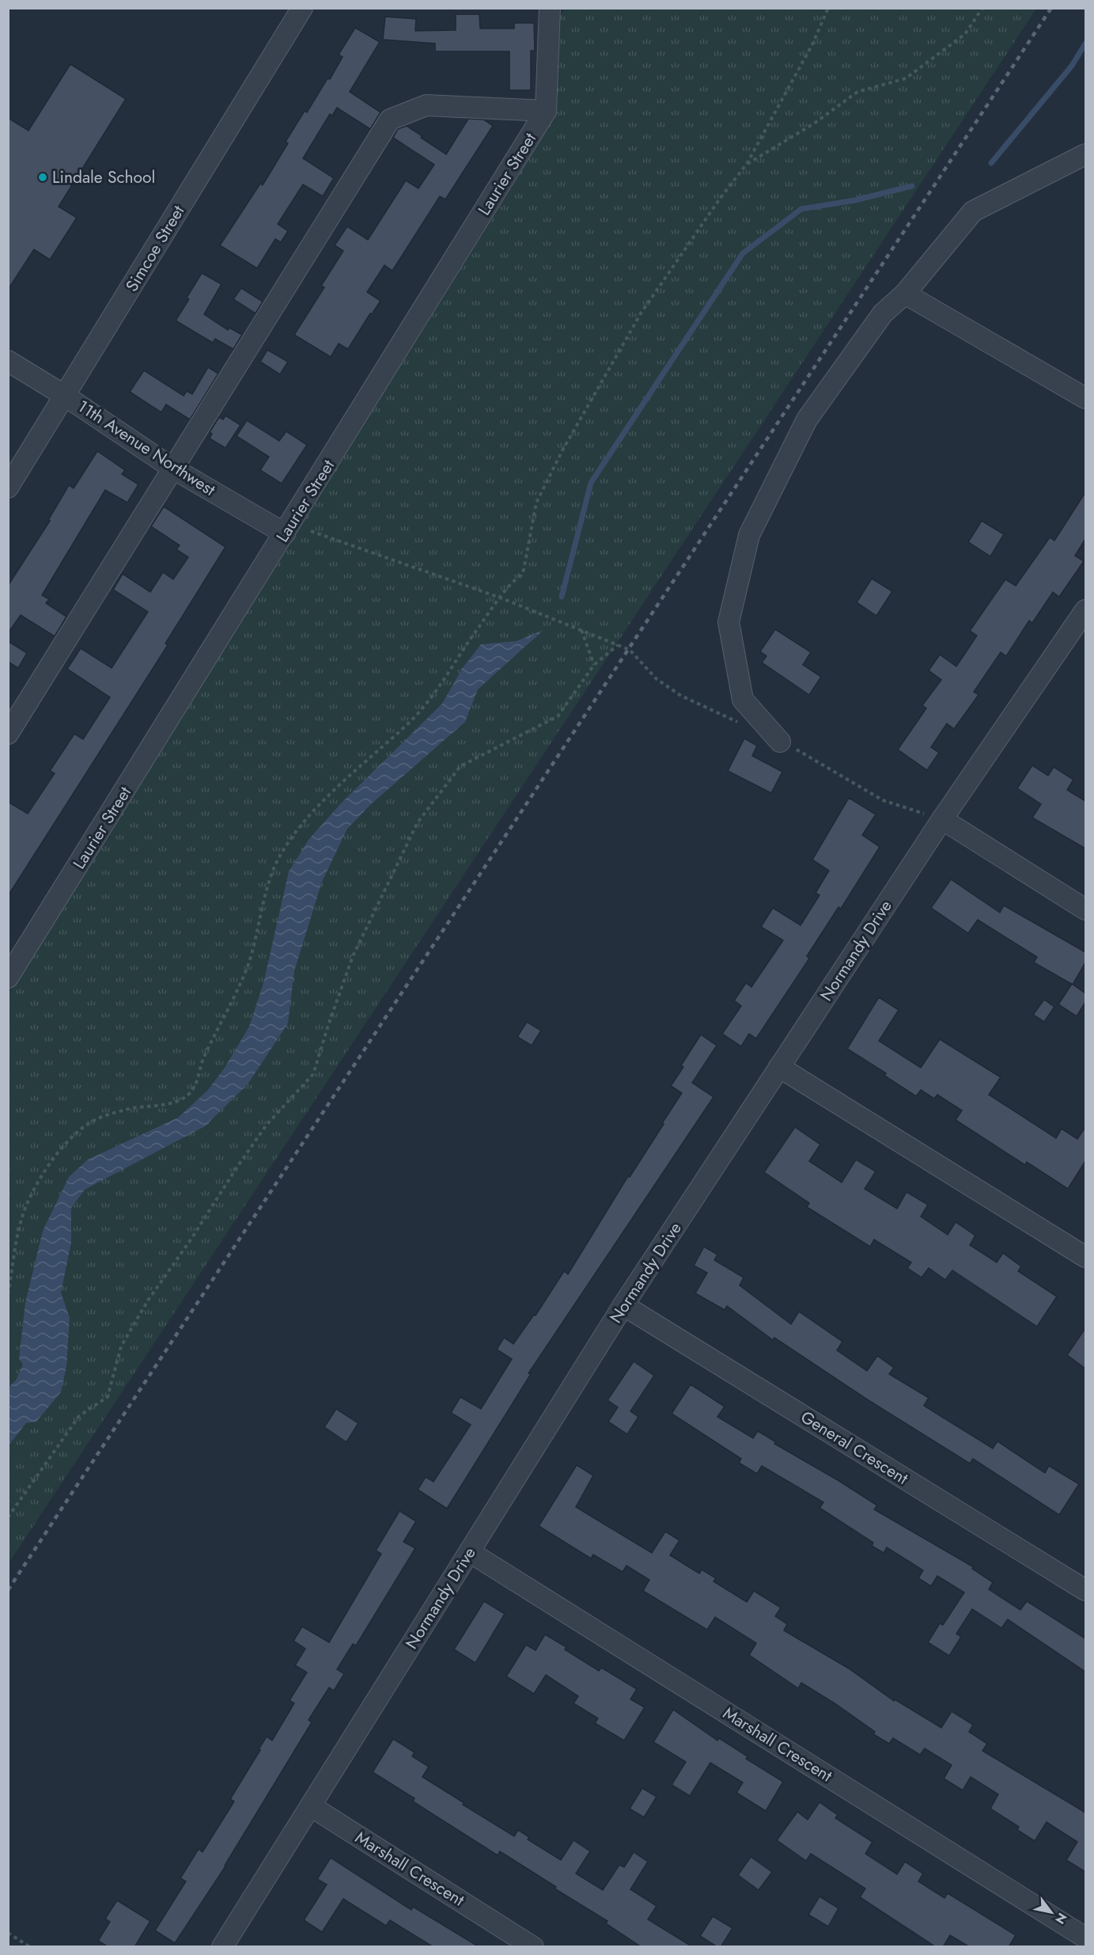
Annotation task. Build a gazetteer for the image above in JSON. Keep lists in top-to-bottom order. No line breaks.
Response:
{"streets":{"street":["Laurier Street","Simcoe Street","11th Avenue Northwest","Normandy Drive","General Crescent","Marshall Crescent"]},"crossings":[["Laurier Street","11th Avenue Northwest"],["Simcoe Street","11th Avenue Northwest"],["Normandy Drive","General Crescent"],["Normandy Drive","Marshall Crescent"]],"places":["Lindale School"],"north":"bottom right"}
